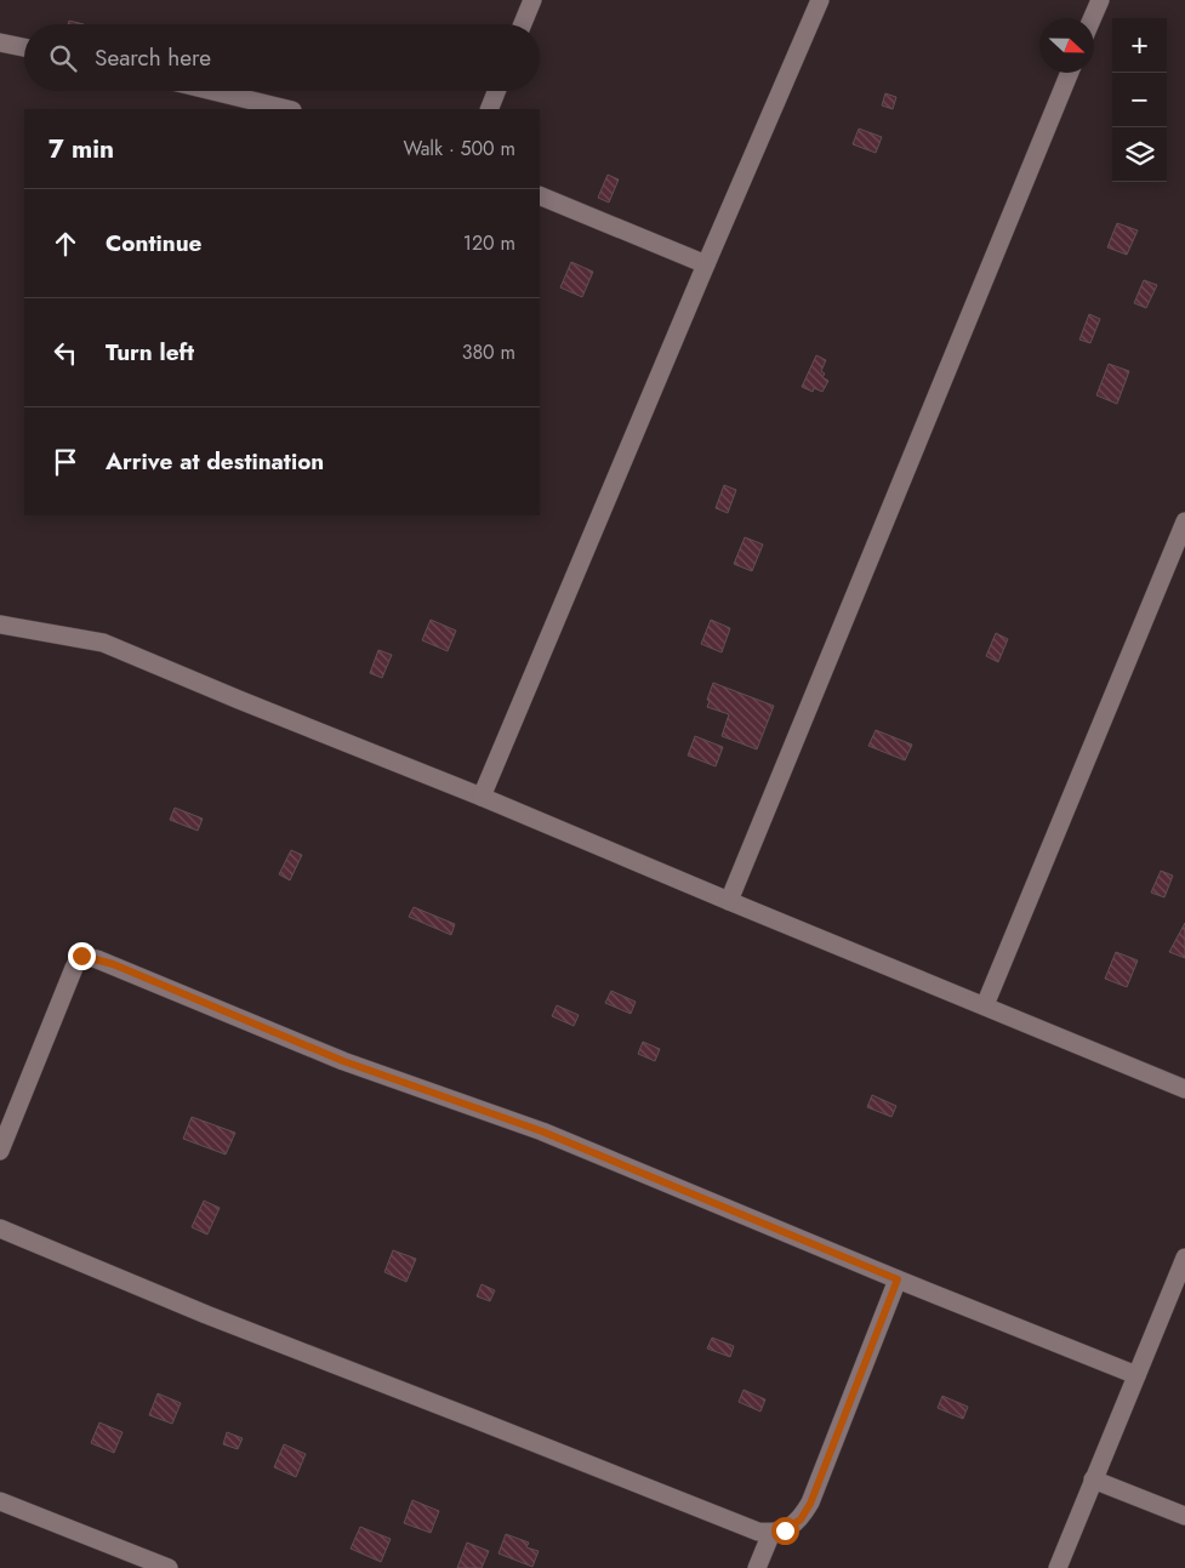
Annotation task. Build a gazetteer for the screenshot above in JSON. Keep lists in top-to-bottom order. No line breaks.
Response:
{"north":"right","page":{"map_buttons":["+","−"],"search":"Search here","heading":["7 min","Walk · 500 m"],"list":[["Continue","120 m"],["Turn left","380 m"],"Arrive at destination"]}}
